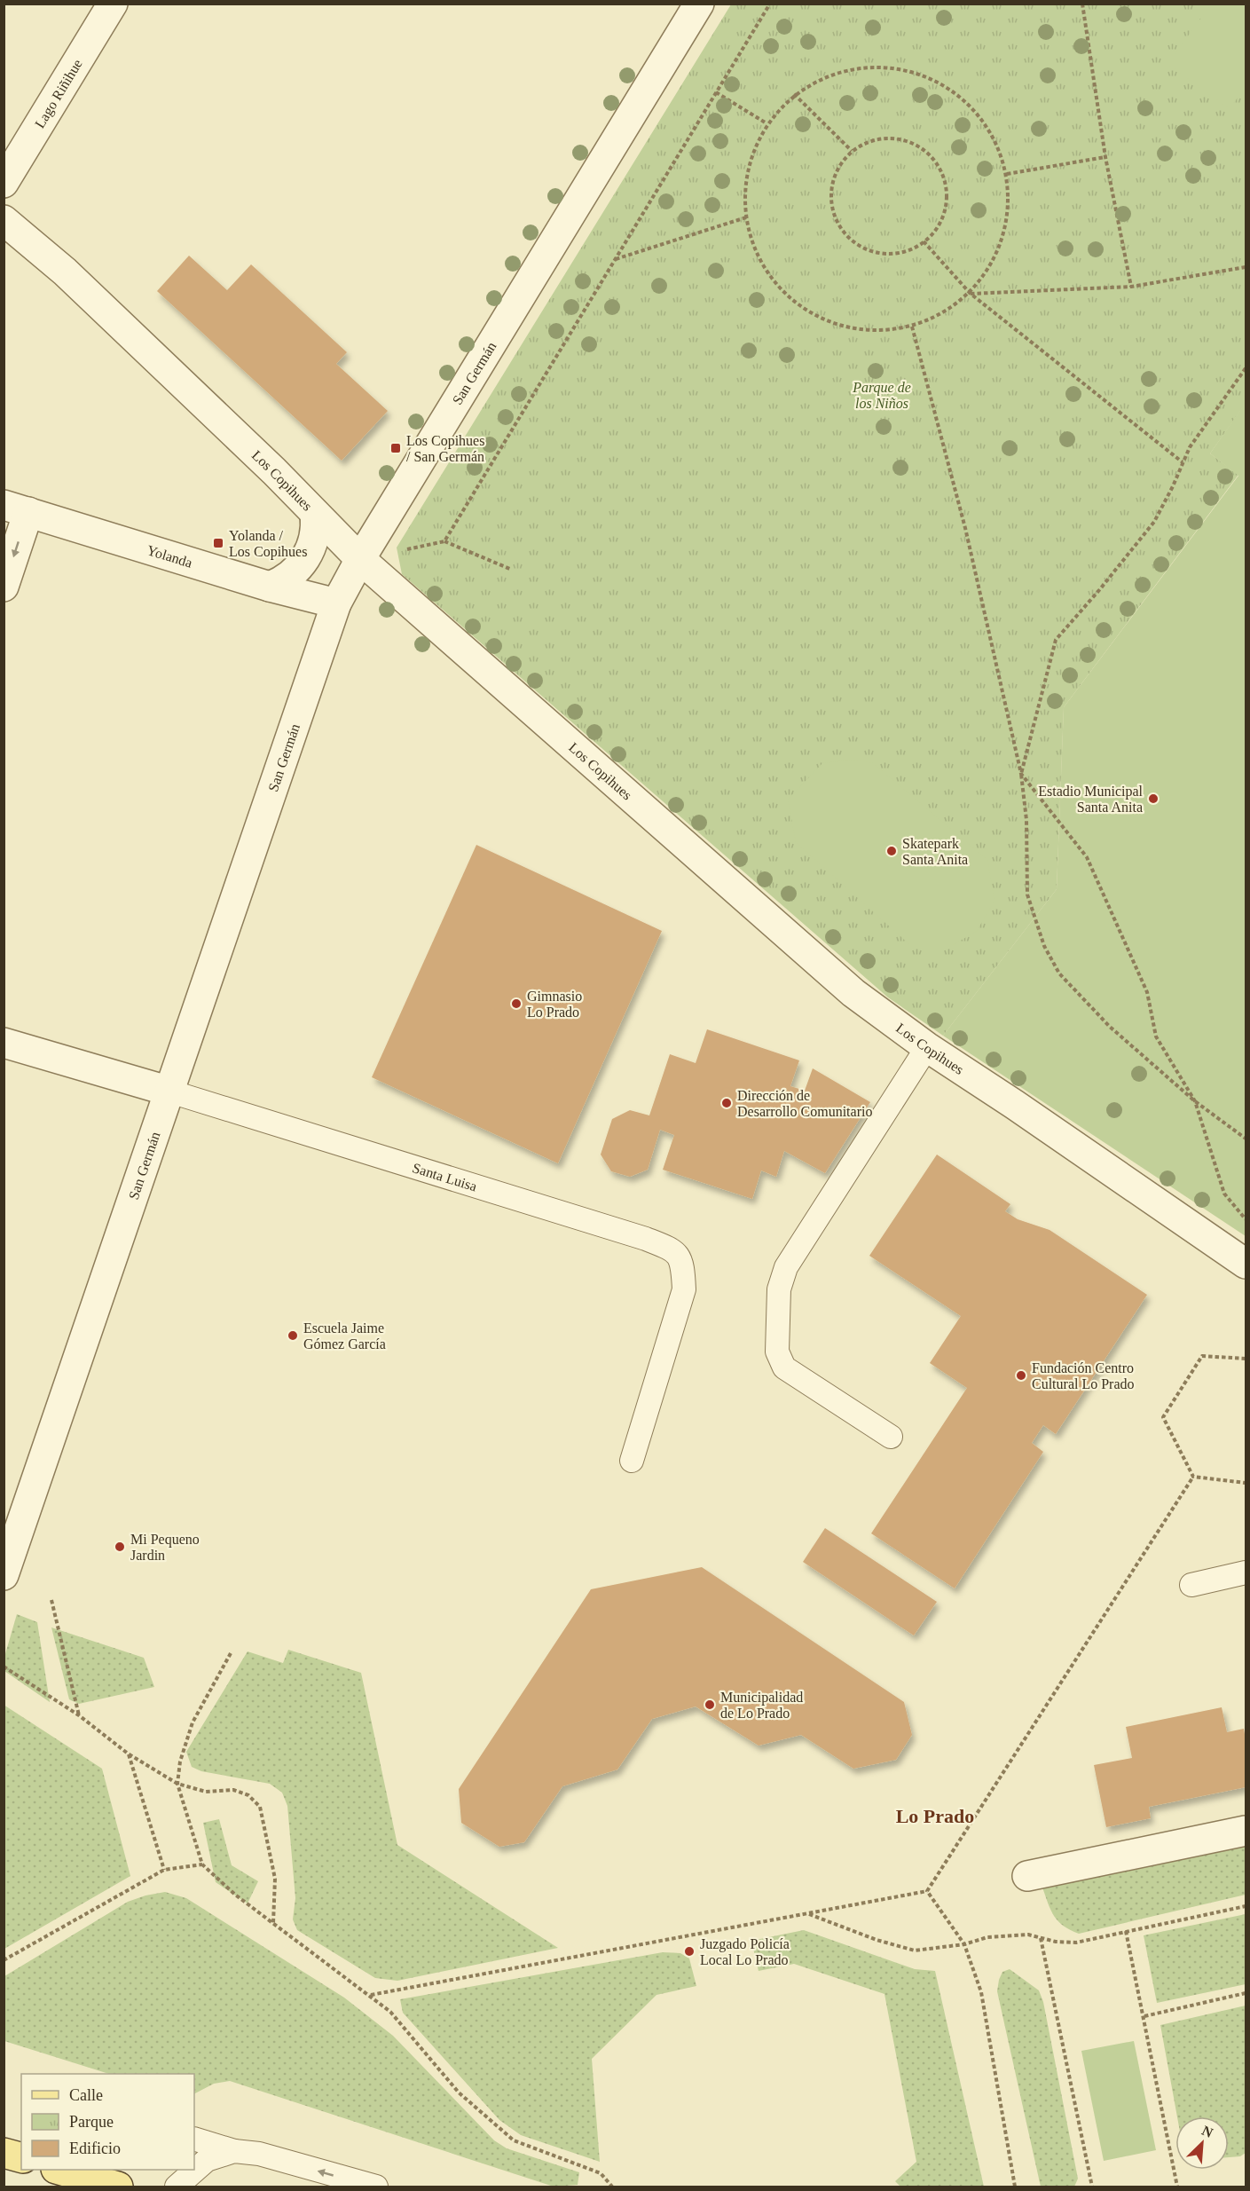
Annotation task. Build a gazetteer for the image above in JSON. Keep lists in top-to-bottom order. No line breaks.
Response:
{"streets":{"street":["Lago Riñihue","San Germán","Los Copihues","Yolanda","Santa Luisa"]},"crossings":[["San Germán","Los Copihues"],["San Germán","Yolanda"],["San Germán","Santa Luisa"]],"districts":["Lo Prado"],"parks":["Parque de los Niños"],"places":{"transit":["Los Copihues / San Germán","Yolanda / Los Copihues"],"other":["Estadio Municipal Santa Anita","Skatepark Santa Anita","Gimnasio Lo Prado","Dirección de Desarrollo Comunitario","Escuela Jaime Gómez García","Fundación Centro Cultural Lo Prado","Mi Pequeno Jardin","Municipalidad de Lo Prado","Juzgado Policía Local Lo Prado"]},"legend":["Calle","Parque","Edificio"],"north":"top right"}
